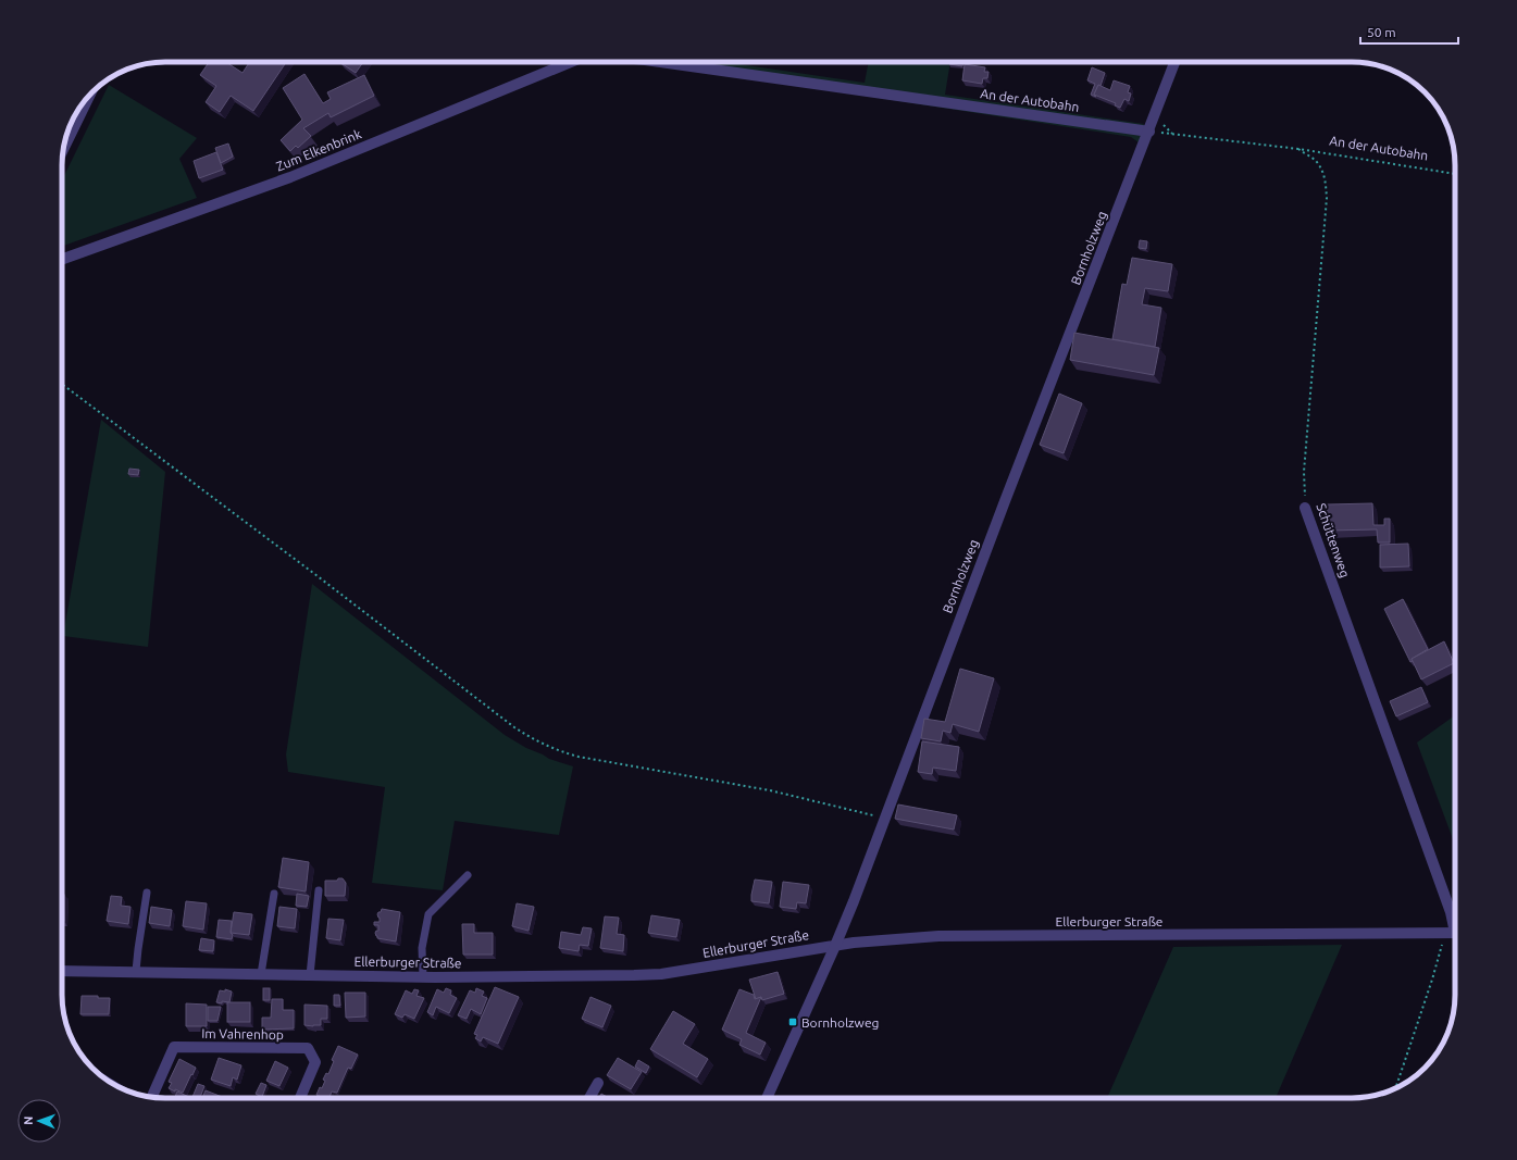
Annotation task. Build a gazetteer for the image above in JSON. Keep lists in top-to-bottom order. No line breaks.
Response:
{"streets":{"street":["An der Autobahn","Zum Elkenbrink","Bornholzweg","Schüttenweg","Ellerburger Straße","Im Vahrenhop"]},"crossings":[["An der Autobahn","Bornholzweg"],["An der Autobahn","Schüttenweg"],["Bornholzweg","Ellerburger Straße"],["Schüttenweg","Ellerburger Straße"]],"places":{"transit":["Bornholzweg"]},"scale_bar":"50 m","north":"left"}
